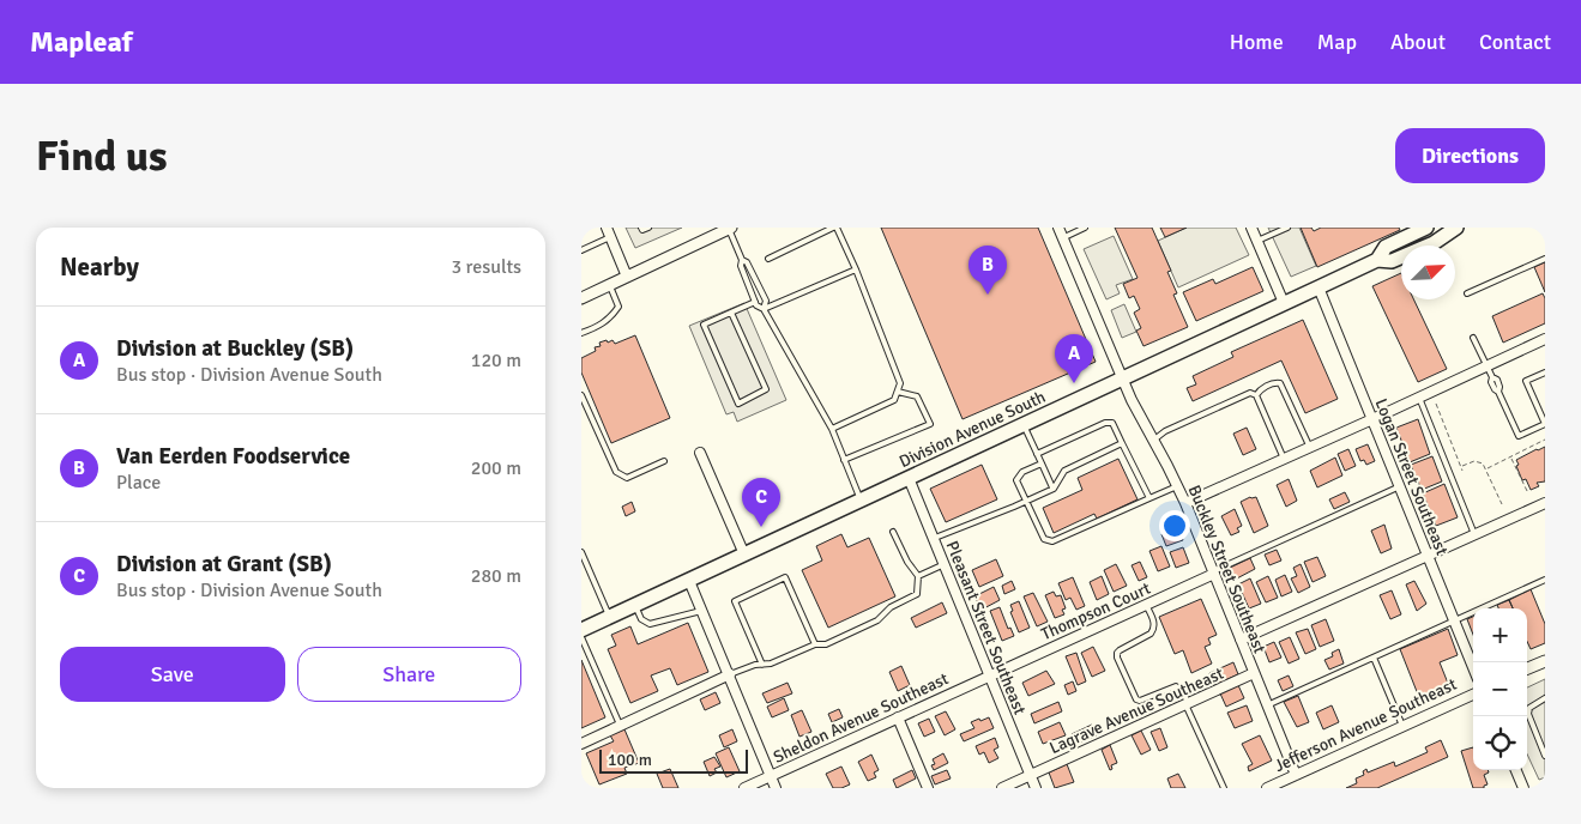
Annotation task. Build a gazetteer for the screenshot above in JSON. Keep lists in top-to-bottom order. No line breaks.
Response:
{"streets":{"main road":["Division Avenue South"],"street":["Logan Street Southeast","Buckley Street Southeast","Thompson Court","Pleasant Street Southeast","Lagrave Avenue Southeast","Sheldon Avenue Southeast","Jefferson Avenue Southeast"]},"crossings":[["Division Avenue South","Logan Street Southeast"],["Division Avenue South","Buckley Street Southeast"],["Division Avenue South","Pleasant Street Southeast"],["Buckley Street Southeast","Thompson Court"],["Buckley Street Southeast","Lagrave Avenue Southeast"],["Buckley Street Southeast","Jefferson Avenue Southeast"],["Thompson Court","Pleasant Street Southeast"],["Thompson Court","Sheldon Avenue Southeast"],["Pleasant Street Southeast","Lagrave Avenue Southeast"],["Pleasant Street Southeast","Sheldon Avenue Southeast"]],"scale_bar":"100 m","north":"top right","page":{"header":"Mapleaf","nav":["Home","Map","About","Contact"],"buttons":["Directions",["Save","Share"]],"title":"Find us","heading":["Nearby","3 results"],"pins":["B","A","C"],"list":[{"mark":"A","name":"Division at Buckley (SB)","note":"Bus stop · Division Avenue South","value":"120 m"},{"mark":"B","name":"Van Eerden Foodservice","note":"Place","value":"200 m"},{"mark":"C","name":"Division at Grant (SB)","note":"Bus stop · Division Avenue South","value":"280 m"}],"map_buttons":["+","−"],"scale":"100 m"}}
